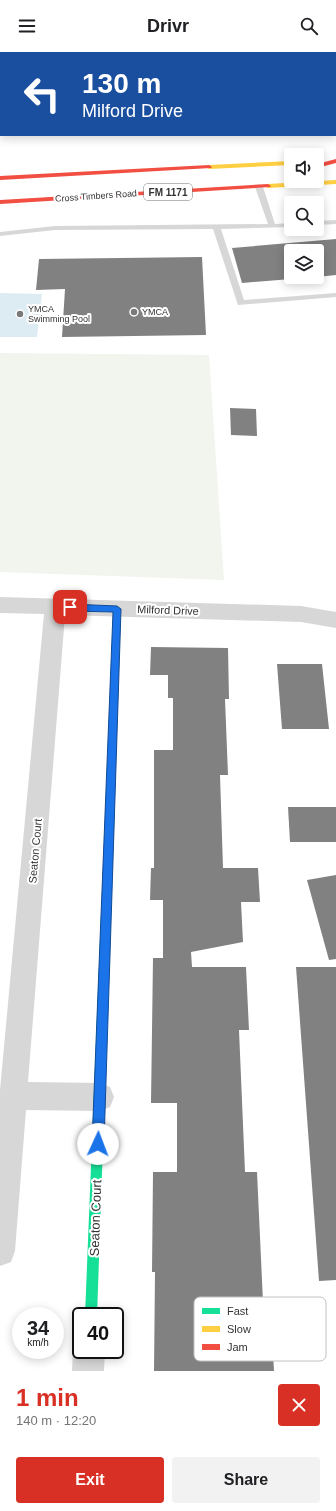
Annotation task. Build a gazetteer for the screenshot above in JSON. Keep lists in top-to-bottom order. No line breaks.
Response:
{"streets":{"main road":["FM 1171","Cross Timbers Road","Seaton Court"],"street":["Milford Drive"]},"crossings":[["Milford Drive","Seaton Court"]],"places":["YMCA","YMCA Swimming Pool"],"legend":["Fast","Slow","Jam"],"page":{"header":"Drivr","turn":["130 m","Milford Drive"],"speed":"34 km/h","limit":"40","heading":["1 min","140 m · 12:20"],"buttons":["Exit","Share"]}}
